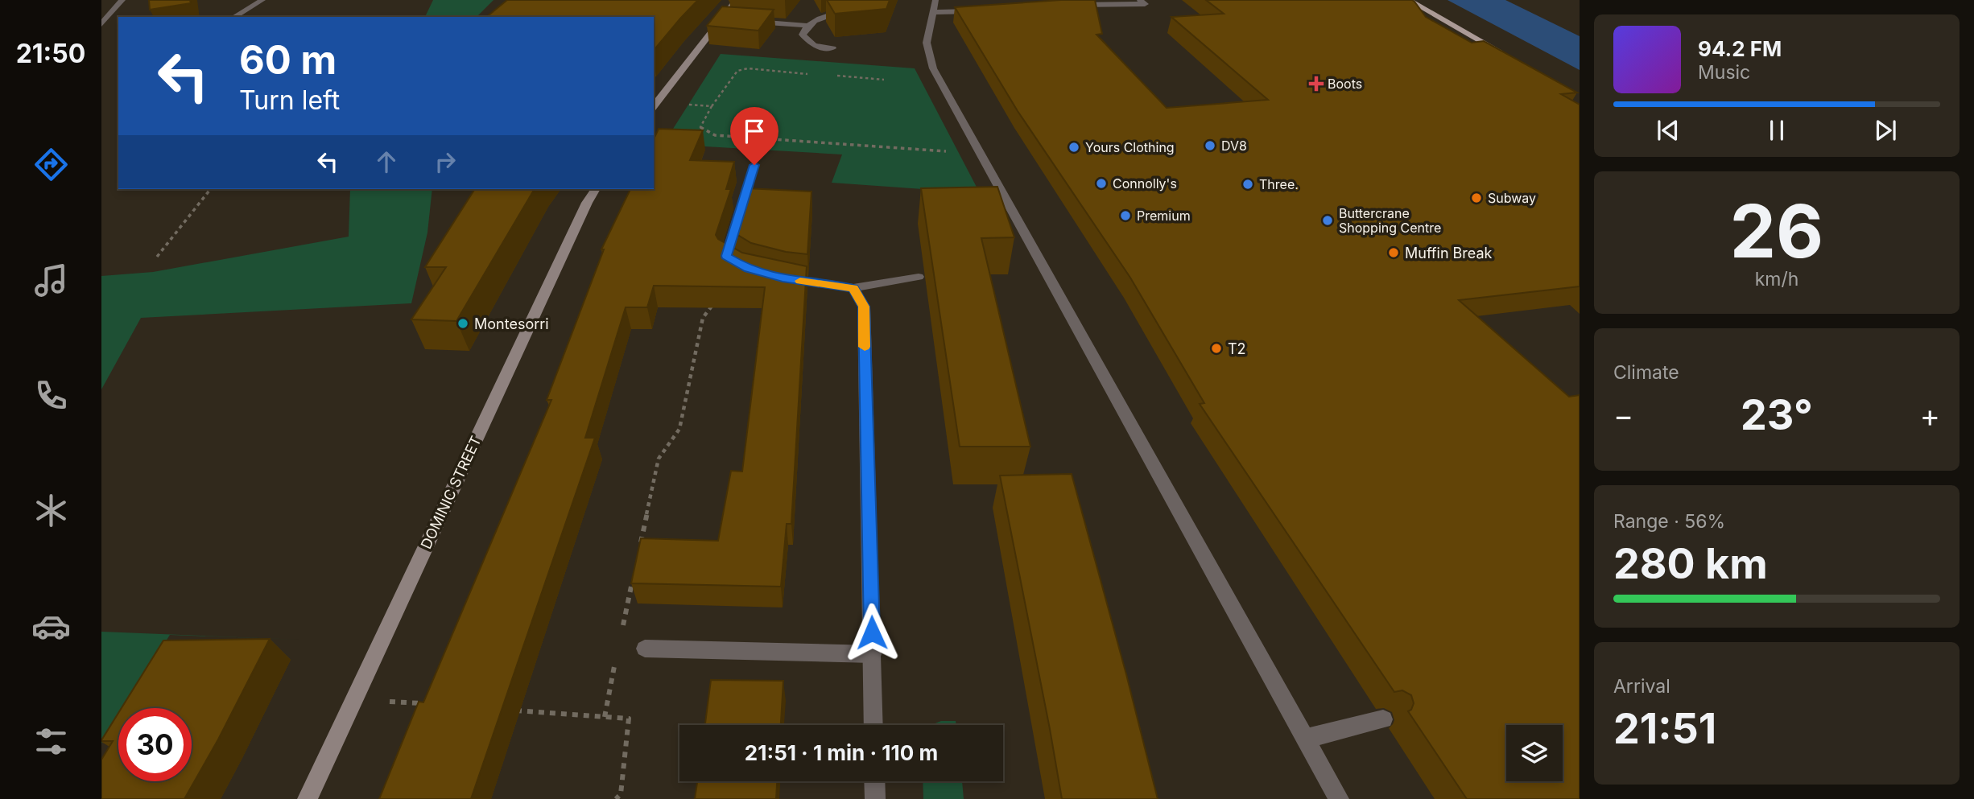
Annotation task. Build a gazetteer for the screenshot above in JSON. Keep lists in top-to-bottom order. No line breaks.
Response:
{"streets":{"main road":["DOMINIC STREET"]},"places":{"health":["Boots"],"other":["DV8","Yours Clothing","Connolly's","Three.","Subway","Premium","Buttercrane Shopping Centre","Muffin Break","Montesorri","T2"]},"page":{"tabs":"21:50","turn":["60 m","Turn left"],"song":["94.2 FM","Music"],"tile":[["26","km/h"],"Climate",["Range · 56%","280 km"],["Arrival","21:51"]],"heat":["−","23°","+"],"limit":"30","trip":"21:51 · 1 min · 110 m"}}
